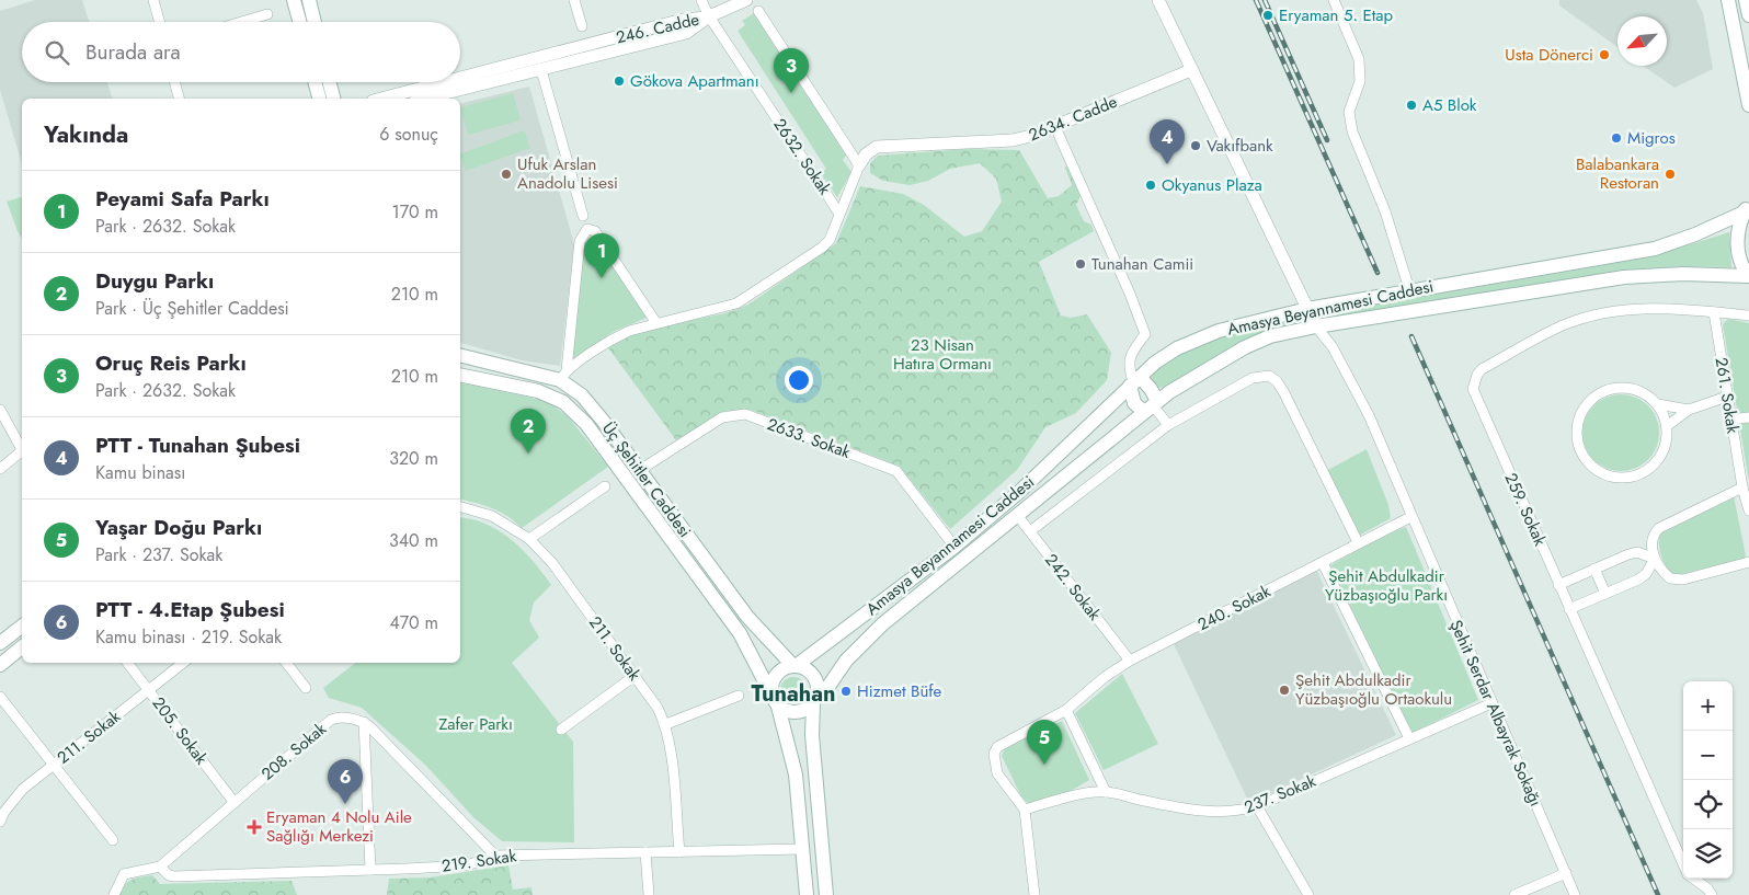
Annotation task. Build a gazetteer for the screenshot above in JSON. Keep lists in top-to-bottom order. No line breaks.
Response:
{"streets":{"main road":["Amasya Beyannamesi Caddesi","Üç Şehitler Caddesi"],"street":["246. Cadde","2634. Cadde","2632. Sokak","261. Sokak","2633. Sokak","259. Sokak","242. Sokak","240. Sokak","211. Sokak","Şehit Serdar Albayrak Sokağı","205. Sokak","208. Sokak","237. Sokak","219. Sokak"]},"crossings":[["246. Cadde","2632. Sokak"],["2634. Cadde","2632. Sokak"],["2632. Sokak","Üç Şehitler Caddesi"],["Amasya Beyannamesi Caddesi","2633. Sokak"],["Amasya Beyannamesi Caddesi","Üç Şehitler Caddesi"],["Amasya Beyannamesi Caddesi","242. Sokak"],["Amasya Beyannamesi Caddesi","Şehit Serdar Albayrak Sokağı"],["261. Sokak","259. Sokak"],["2633. Sokak","Üç Şehitler Caddesi"],["242. Sokak","240. Sokak"],["240. Sokak","Şehit Serdar Albayrak Sokağı"],["240. Sokak","237. Sokak"],["211. Sokak","205. Sokak"],["211. Sokak","219. Sokak"],["Şehit Serdar Albayrak Sokağı","237. Sokak"],["205. Sokak","208. Sokak"],["208. Sokak","219. Sokak"]],"districts":["Tunahan"],"parks":["23 Nisan Hatıra Ormanı","Şehit Abdulkadir Yüzbaşıoğlu Parkı","Zafer Parkı"],"places":{"other":["Eryaman 5. Etap","Usta Dönerci","Gökova Apartmanı","A5 Blok","Migros","Vakıfbank","Ufuk Arslan Anadolu Lisesi","Balabankara Restoran","Okyanus Plaza","Tunahan Camii","Şehit Abdulkadir Yüzbaşıoğlu Ortaokulu","Hizmet Büfe"],"health":["Eryaman 4 Nolu Aile Sağlığı Merkezi"]},"north":"bottom left","page":{"search":"Burada ara","pins":["3","4","1","2","5","6"],"heading":["Yakında","6 sonuç"],"list":[{"mark":"1","name":"Peyami Safa Parkı","note":"Park · 2632. Sokak","value":"170 m"},{"mark":"2","name":"Duygu Parkı","note":"Park · Üç Şehitler Caddesi","value":"210 m"},{"mark":"3","name":"Oruç Reis Parkı","note":"Park · 2632. Sokak","value":"210 m"},{"mark":"4","name":"PTT - Tunahan Şubesi","note":"Kamu binası","value":"320 m"},{"mark":"5","name":"Yaşar Doğu Parkı","note":"Park · 237. Sokak","value":"340 m"},{"mark":"6","name":"PTT - 4.Etap Şubesi","note":"Kamu binası · 219. Sokak","value":"470 m"}],"map_buttons":["+","−"]}}
